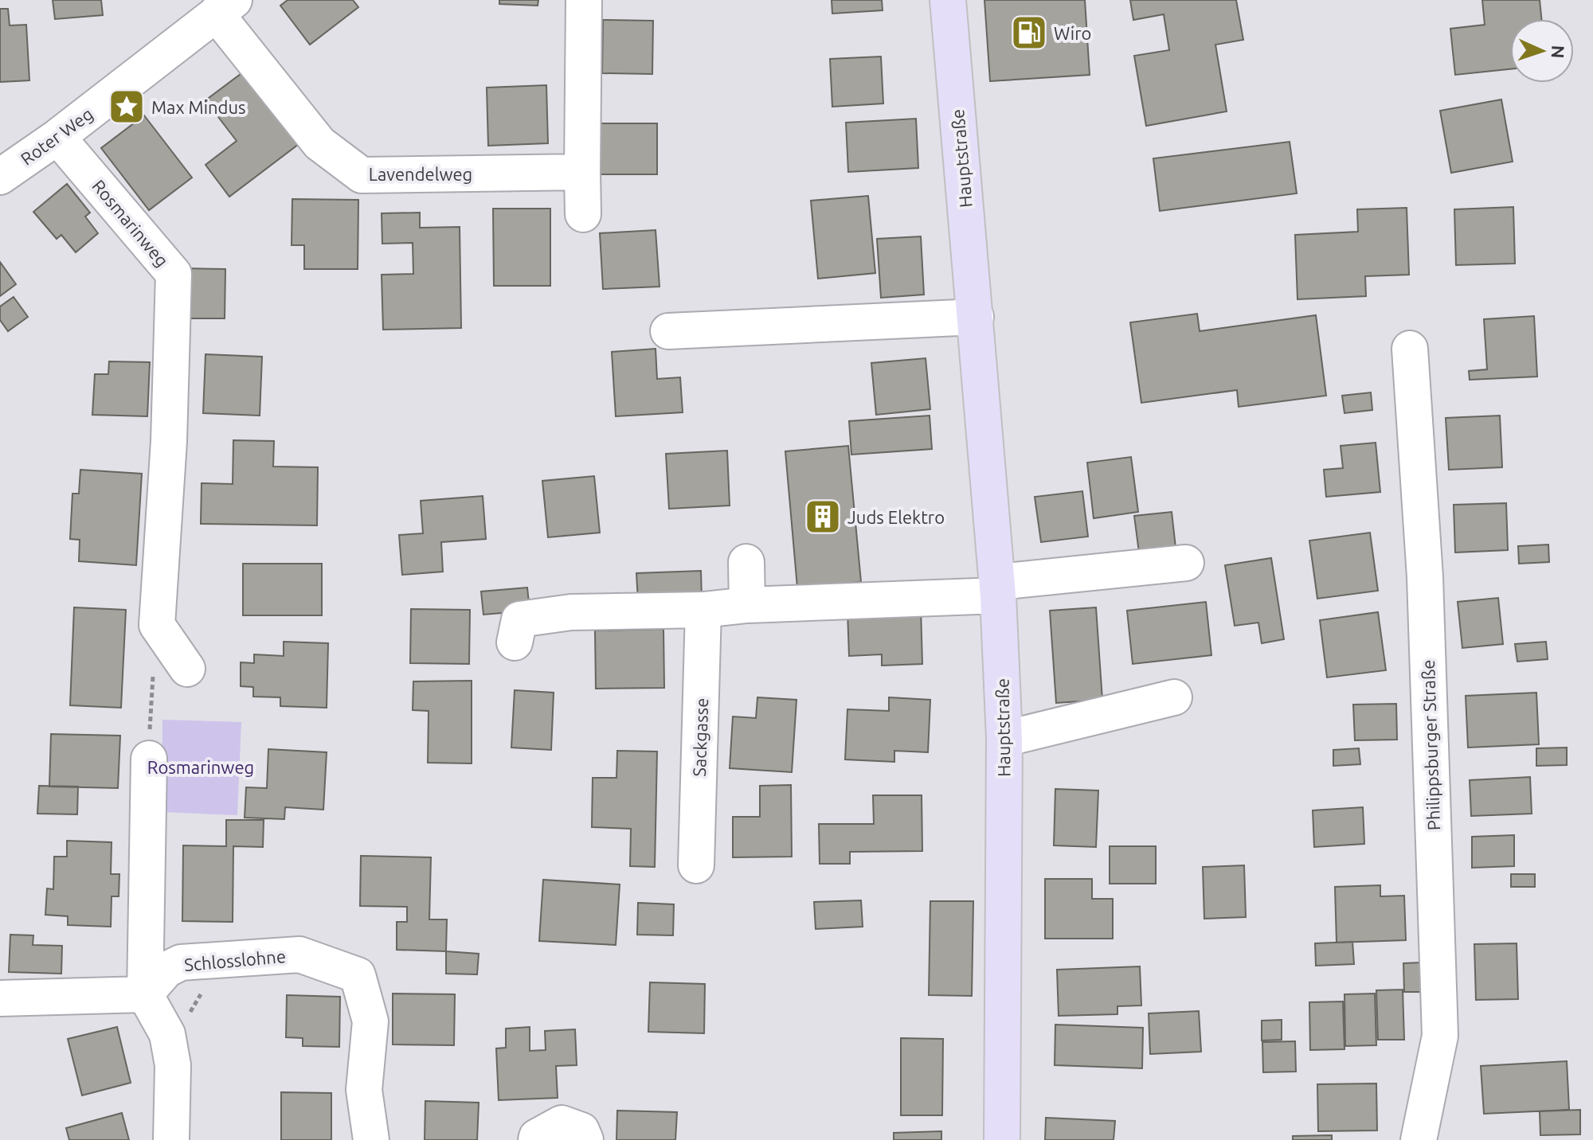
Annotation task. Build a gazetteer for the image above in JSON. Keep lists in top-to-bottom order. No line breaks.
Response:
{"streets":{"main road":["Hauptstraße"],"street":["Roter Weg","Lavendelweg","Rosmarinweg","Sackgasse","Philippsburger Straße","Schlosslohne"]},"crossings":[["Roter Weg","Lavendelweg"],["Roter Weg","Rosmarinweg"]],"parks":["Rosmarinweg"],"places":{"fuel station":["Wiro"],"place":["Max Mindus"],"building":["Juds Elektro"]},"north":"right"}
